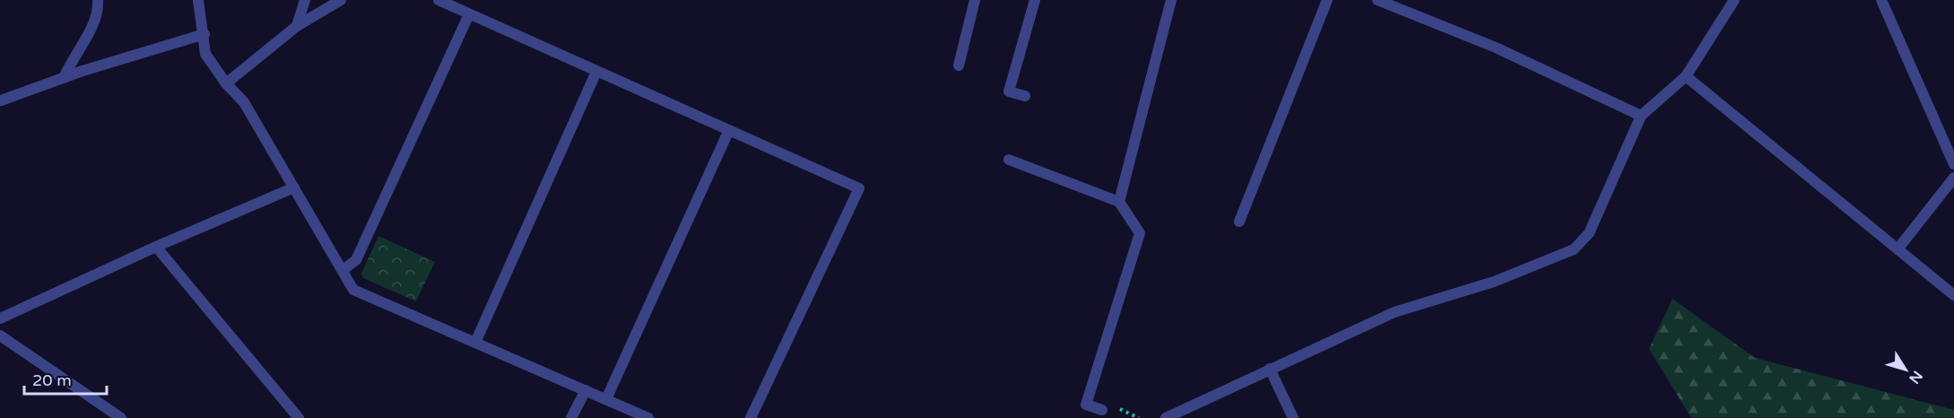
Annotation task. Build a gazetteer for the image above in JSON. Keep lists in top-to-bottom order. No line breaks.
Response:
{"scale_bar":"20 m","north":"bottom right"}
